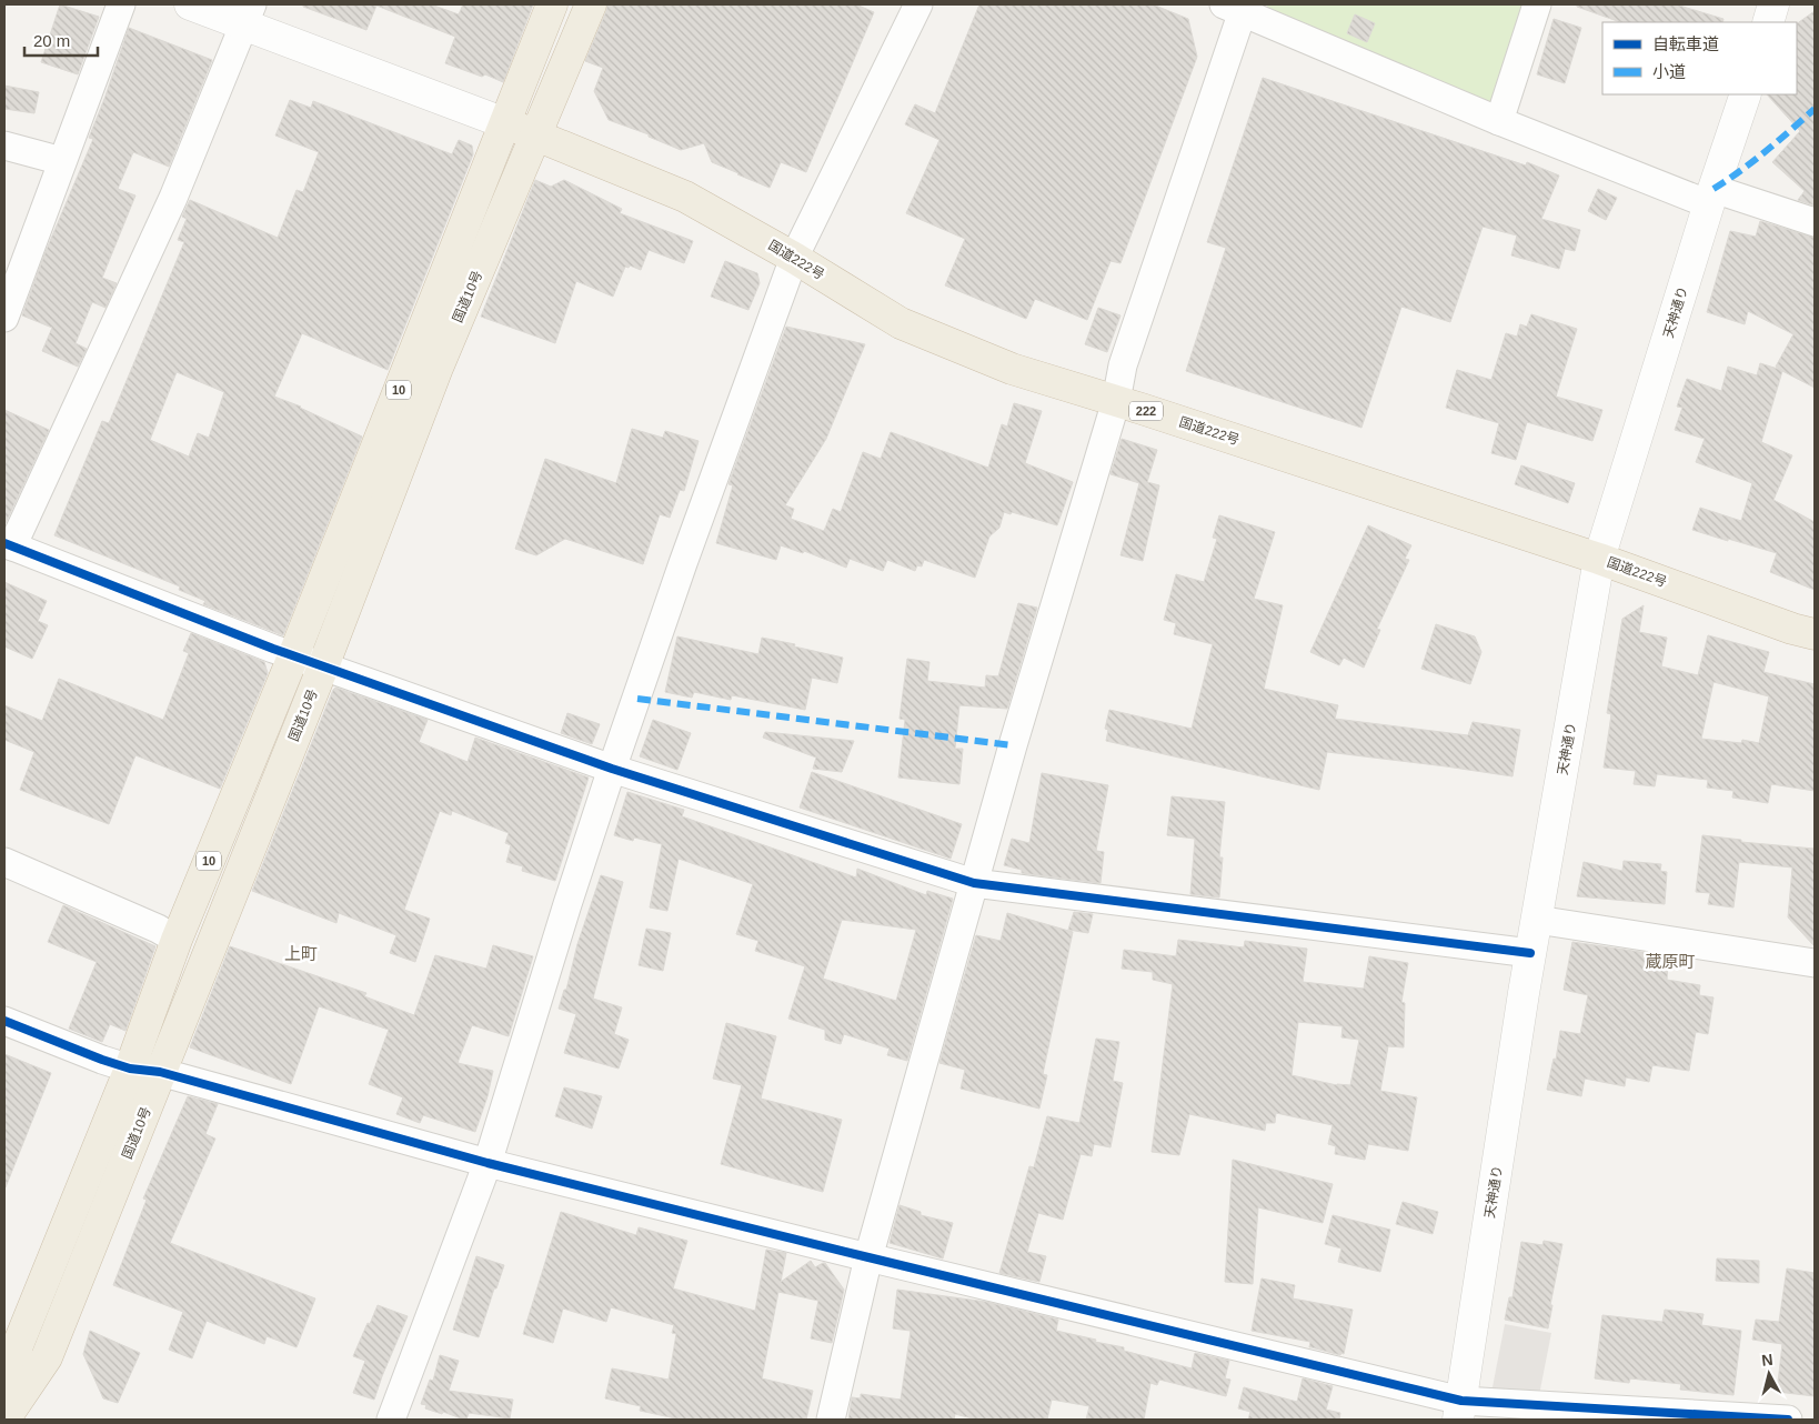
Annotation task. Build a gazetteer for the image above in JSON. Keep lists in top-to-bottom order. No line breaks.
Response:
{"streets":{"highway":["国道222号","国道10号","10","222"],"street":["天神通り"]},"crossings":[["国道222号","国道10号"],["国道222号","天神通り"]],"districts":["上町","蔵原町"],"legend":["自転車道","小道"],"scale_bar":"20 m","north":"top"}
